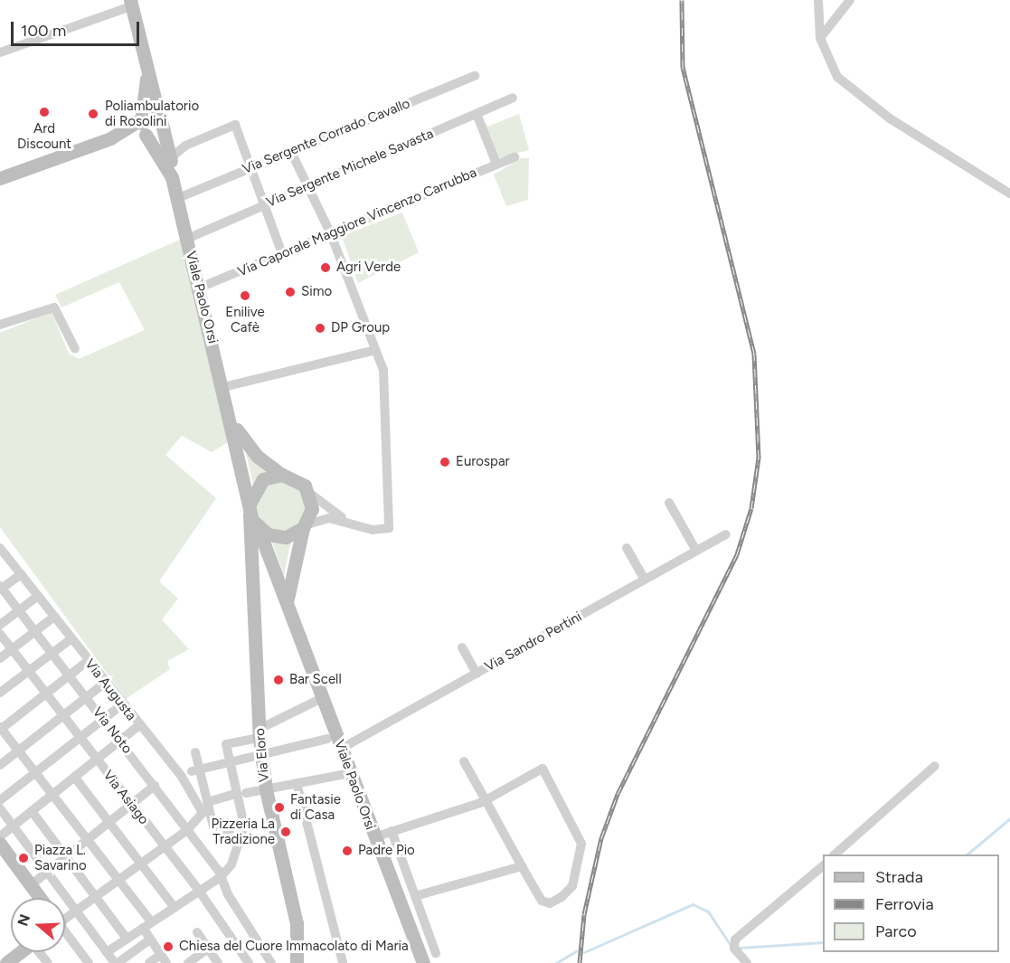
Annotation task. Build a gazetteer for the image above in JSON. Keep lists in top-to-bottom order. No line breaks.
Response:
{"streets":{"main road":["Viale Paolo Orsi","Via Eloro"],"street":["Via Sergente Corrado Cavallo","Via Sergente Michele Savasta","Via Caporale Maggiore Vincenzo Carrubba","Via Sandro Pertini","Via Augusta","Via Noto","Via Asiago"]},"crossings":[["Via Sergente Corrado Cavallo","Viale Paolo Orsi"],["Via Sergente Michele Savasta","Viale Paolo Orsi"],["Via Caporale Maggiore Vincenzo Carrubba","Viale Paolo Orsi"],["Viale Paolo Orsi","Via Sandro Pertini"],["Viale Paolo Orsi","Via Eloro"],["Via Sandro Pertini","Via Eloro"],["Via Augusta","Via Noto"]],"places":["Ard Discount","Poliambulatorio di Rosolini","Agri Verde","Simo","Enilive Cafè","DP Group","Eurospar","Bar Scell","Fantasie di Casa","Pizzeria La Tradizione","Padre Pio","Piazza L. Savarino","Chiesa del Cuore Immacolato di Maria"],"legend":["Strada","Ferrovia","Parco"],"scale_bar":"100 m","north":"left"}
